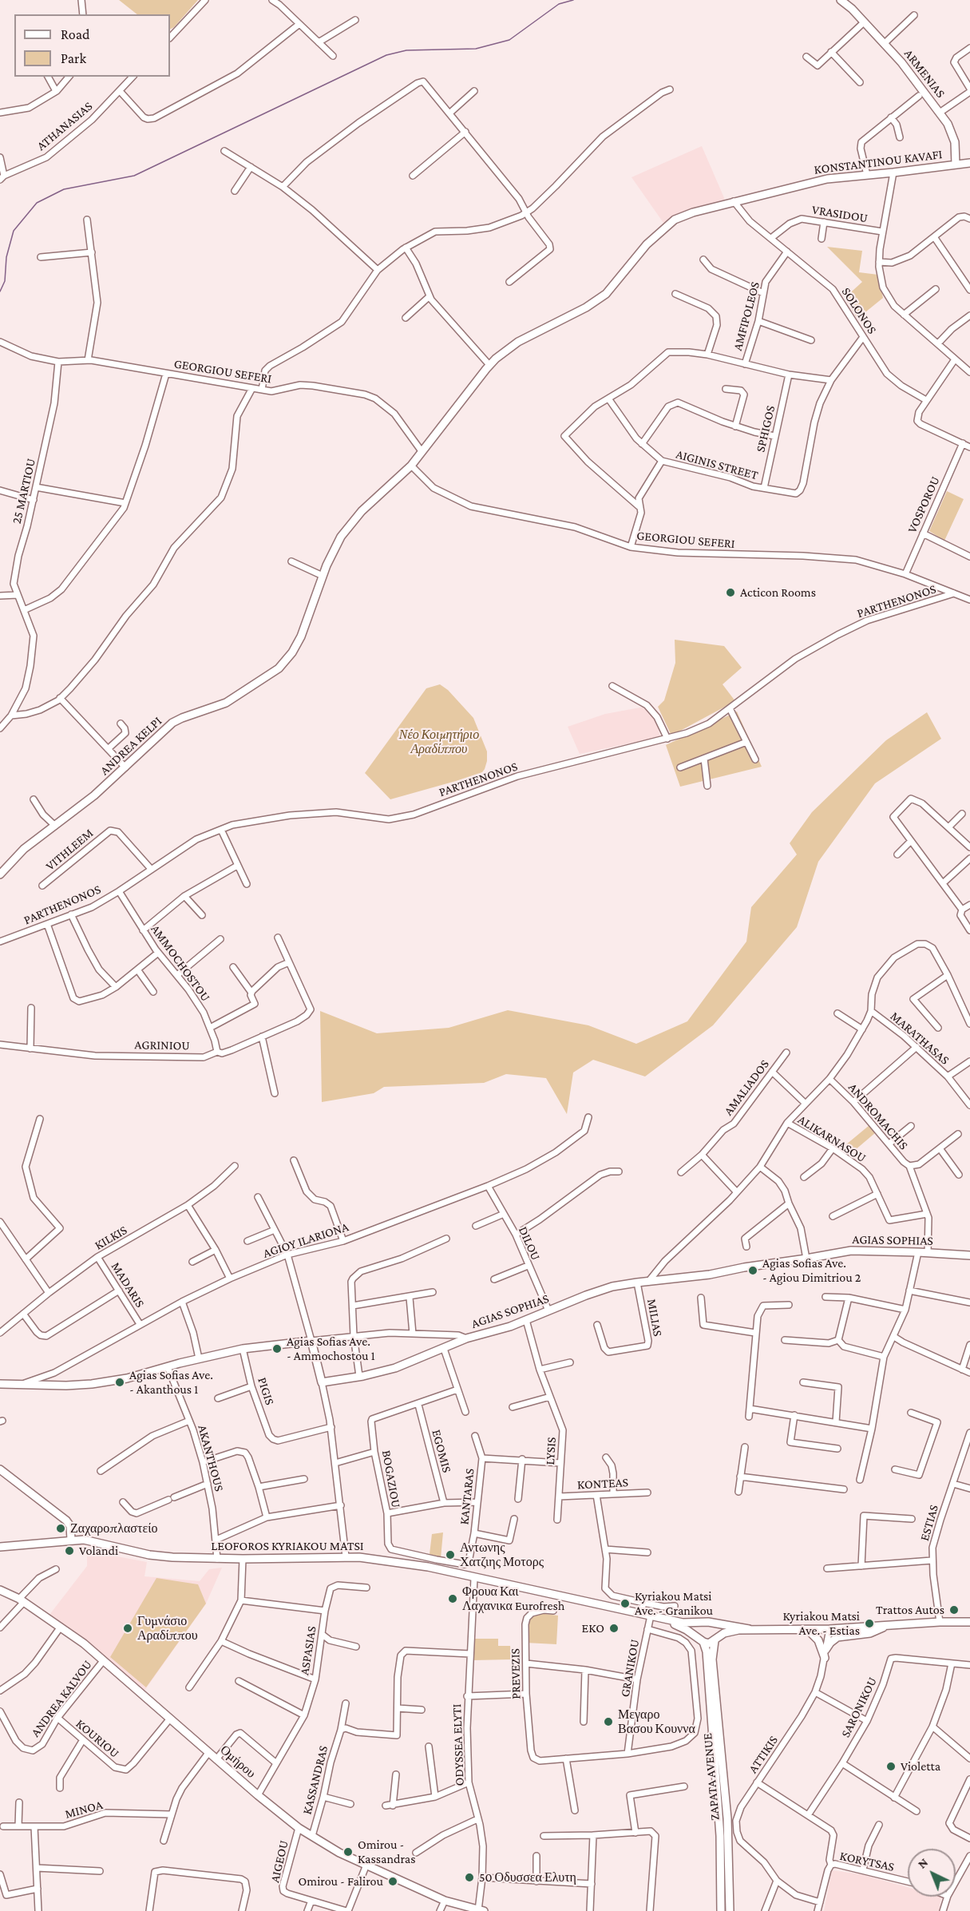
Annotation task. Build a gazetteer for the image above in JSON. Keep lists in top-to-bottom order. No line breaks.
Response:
{"streets":{"street":["ARMENIAS","ATHANASIAS","KONSTANTINOU KAVAFI","VRASIDOU","SOLONOS","AMFIPOLEOS","GEORGIOU SEFERI","SPHIGOS","AIGINIS STREET","25 MARTIOU","VOSPOROU","PARTHENONOS","ANDREA KELPI","VITHLEEM","AMMOCHOSTOU","MARATHASAS","AGRINIOU","AMALIADOS","ANDROMACHIS","ALIKARNASOU","KILKIS","AGIOY ILARIONA","AGIAS SOPHIAS","DILOU","MADARIS","MILIAS","PIGIS","EGOMIS","LYSIS","AKANTHOUS","BOGAZIOU","KONTEAS","KANTARAS","ESTIAS","LEOFOROS KYRIAKOU MATSI","ASPASIAS","GRANIKOU","PREVEZIS","ANDREA KALVOU","SARONIKOU","KOURIOU","ODYSSEA ELYTI","ATTIKIS","Ομήρου","ZAPATA AVENUE","KASSANDRAS","MINOA","AIGEOU","KORYTSAS"]},"crossings":[["ARMENIAS","KONSTANTINOU KAVAFI"],["KONSTANTINOU KAVAFI","SOLONOS"],["KONSTANTINOU KAVAFI","ANDREA KELPI"],["VRASIDOU","SOLONOS"],["SOLONOS","AMFIPOLEOS"],["GEORGIOU SEFERI","25 MARTIOU"],["GEORGIOU SEFERI","VOSPOROU"],["GEORGIOU SEFERI","PARTHENONOS"],["GEORGIOU SEFERI","ANDREA KELPI"],["SPHIGOS","AIGINIS STREET"],["PARTHENONOS","VITHLEEM"],["PARTHENONOS","AMMOCHOSTOU"],["AMMOCHOSTOU","AGRINIOU"],["KILKIS","MADARIS"],["AGIOY ILARIONA","AGIAS SOPHIAS"],["AGIOY ILARIONA","DILOU"],["AGIOY ILARIONA","MADARIS"],["AGIAS SOPHIAS","DILOU"],["AGIAS SOPHIAS","MILIAS"],["AGIAS SOPHIAS","PIGIS"],["AGIAS SOPHIAS","LYSIS"],["AGIAS SOPHIAS","AKANTHOUS"],["EGOMIS","BOGAZIOU"],["LYSIS","KONTEAS"],["AKANTHOUS","LEOFOROS KYRIAKOU MATSI"],["BOGAZIOU","KANTARAS"],["ESTIAS","LEOFOROS KYRIAKOU MATSI"],["LEOFOROS KYRIAKOU MATSI","GRANIKOU"],["LEOFOROS KYRIAKOU MATSI","ODYSSEA ELYTI"],["LEOFOROS KYRIAKOU MATSI","ATTIKIS"],["LEOFOROS KYRIAKOU MATSI","ZAPATA AVENUE"],["ASPASIAS","Ομήρου"],["ANDREA KALVOU","KOURIOU"],["ANDREA KALVOU","Ομήρου"],["KOURIOU","Ομήρου"],["ODYSSEA ELYTI","Ομήρου"],["ATTIKIS","KORYTSAS"],["Ομήρου","KASSANDRAS"],["Ομήρου","AIGEOU"]],"parks":["Νέο Κοιμητήριο Αραδίππου"],"places":["Acticon Rooms","Agias Sofias Ave. - Agiou Dimitriou 2","Agias Sofias Ave. - Ammochostou 1","Agias Sofias Ave. - Akanthous 1","Ζαχαροπλαστείο","Volandi","Αντωνης Χατζιης Μοτορς","Φρουα Και Λαχανικα Eurofresh","Kyriakou Matsi Ave. - Granikou","Trattos Autos","Kyriakou Matsi Ave. - Estias","Γυμνάσιο Αραδίππου","EKO","Μεγαρο Βασου Κουννα","Violetta","Omirou - Kassandras","50 Οδυσσεα Ελυτη","Omirou - Falirou"],"legend":["Road","Park"],"north":"top left"}
